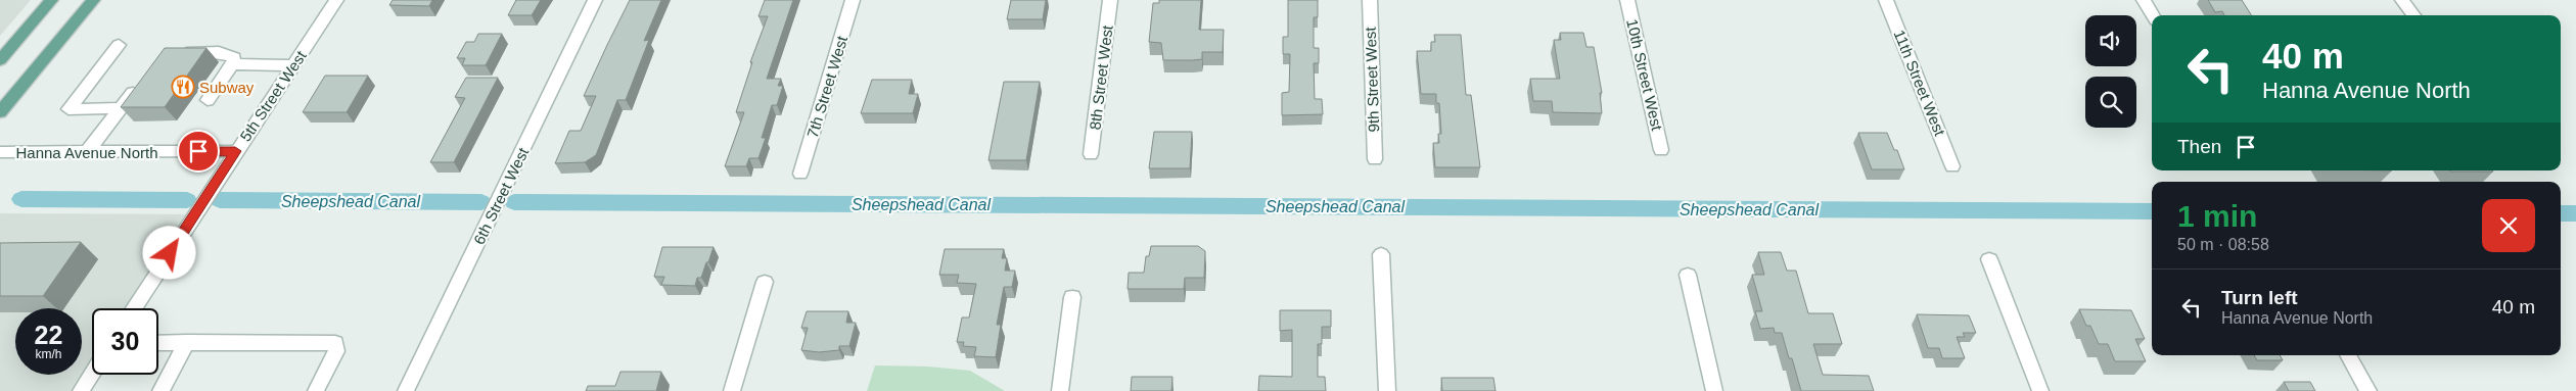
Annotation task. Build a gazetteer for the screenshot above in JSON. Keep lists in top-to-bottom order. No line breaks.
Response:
{"streets":{"street":["10th Street West","8th Street West","9th Street West","11th Street West","7th Street West","5th Street West","Hanna Avenue North","6th Street West"]},"crossings":[["5th Street West","Hanna Avenue North"]],"water":["Sheepshead Canal"],"places":{"restaurant":["Subway"]},"page":{"turn":["40 m","Hanna Avenue North"],"then":"Then","heading":["1 min","50 m · 08:58"],"list":[{"name":"Turn left","note":"Hanna Avenue North","value":"40 m"}],"speed":"22 km/h","limit":"30"}}
